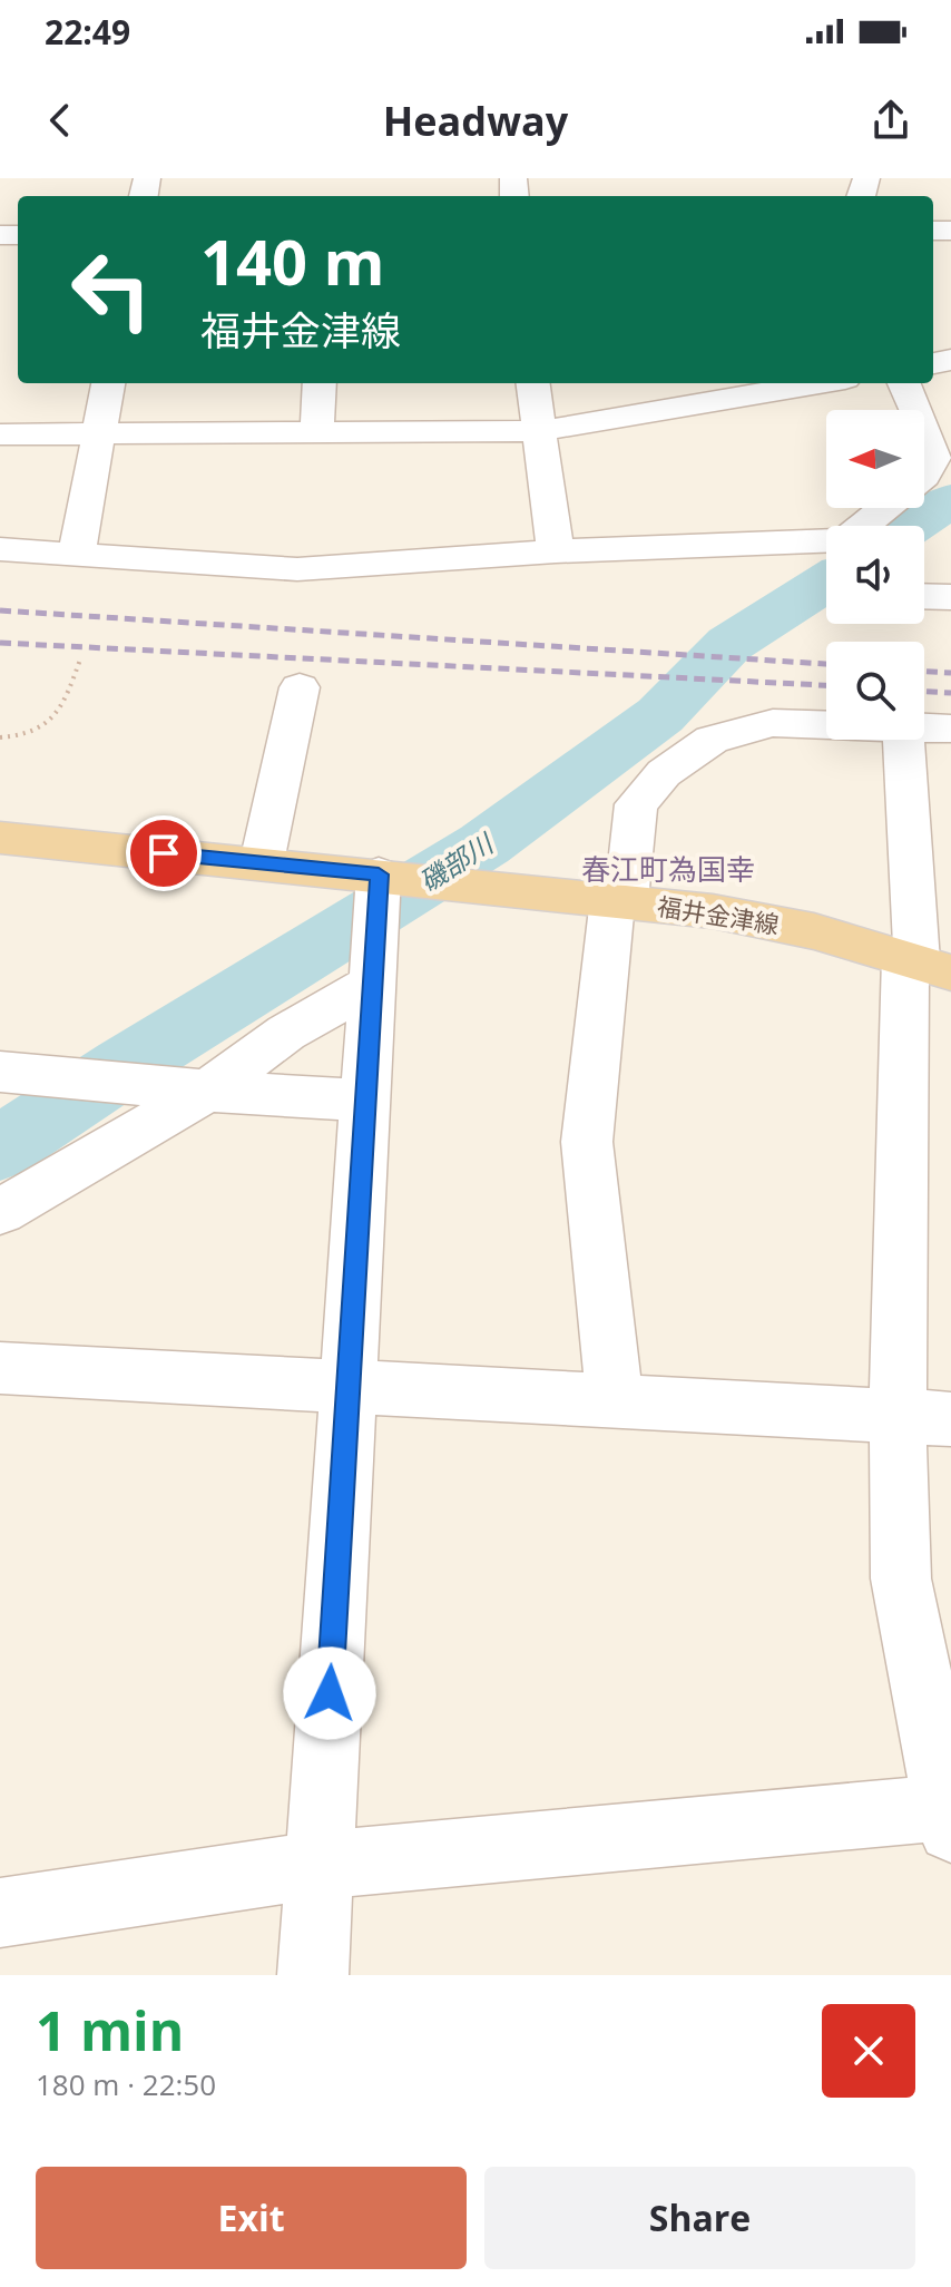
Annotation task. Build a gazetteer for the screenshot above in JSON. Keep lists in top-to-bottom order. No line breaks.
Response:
{"streets":{"main road":["福井金津線"]},"districts":["春江町為国幸"],"water":["磯部川"],"north":"left","page":{"status":"22:49","header":"Headway","turn":["140 m","福井金津線"],"heading":["1 min","180 m · 22:50"],"buttons":["Exit","Share"]}}
